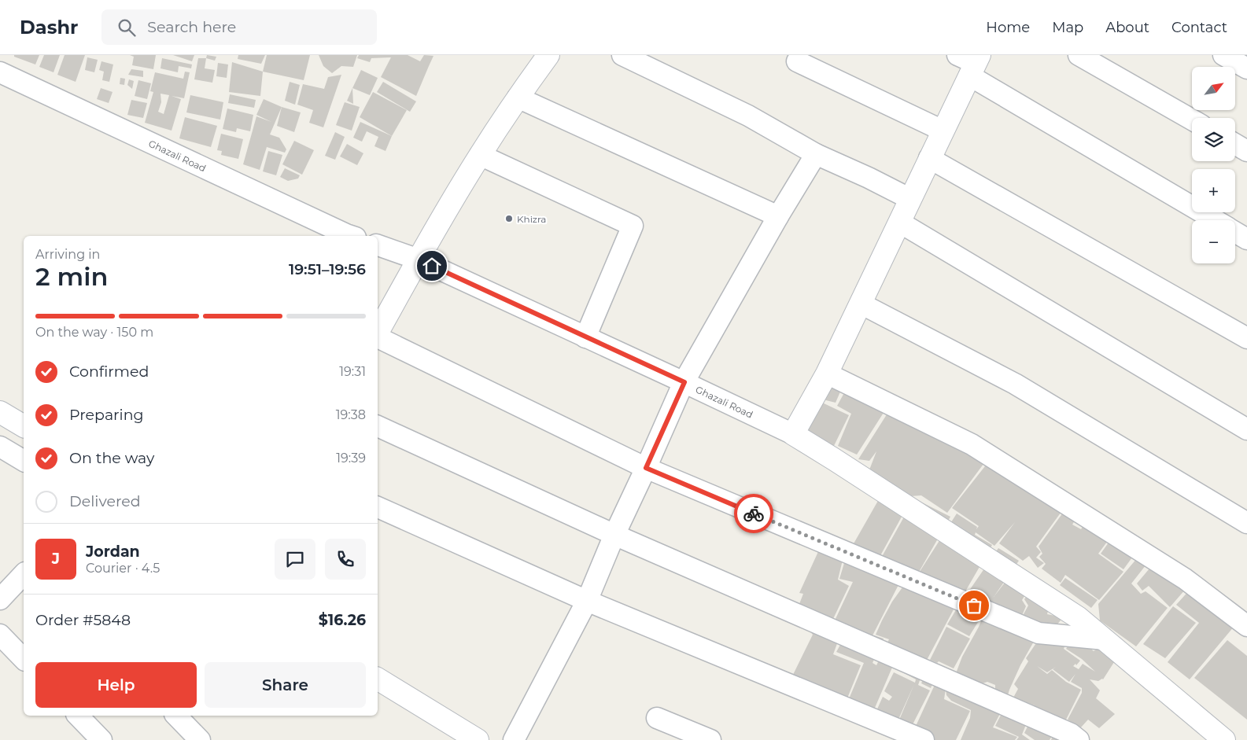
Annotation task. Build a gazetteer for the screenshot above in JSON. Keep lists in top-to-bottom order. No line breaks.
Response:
{"streets":{"street":["Ghazali Road"]},"places":["Khizra"],"north":"top right","page":{"header":"Dashr","search":"Search here","nav":["Home","Map","About","Contact"],"map_buttons":["+","−"],"heading":["2 min","Arriving in","19:51–19:56"],"panel":["Jordan","Courier · 4.5","Order #5848","$16.26"],"bar":"On the way · 150 m","list":[["Confirmed","19:31"],["Preparing","19:38"],["On the way","19:39"],"Delivered"],"round":"J","buttons":["Help","Share"]}}
